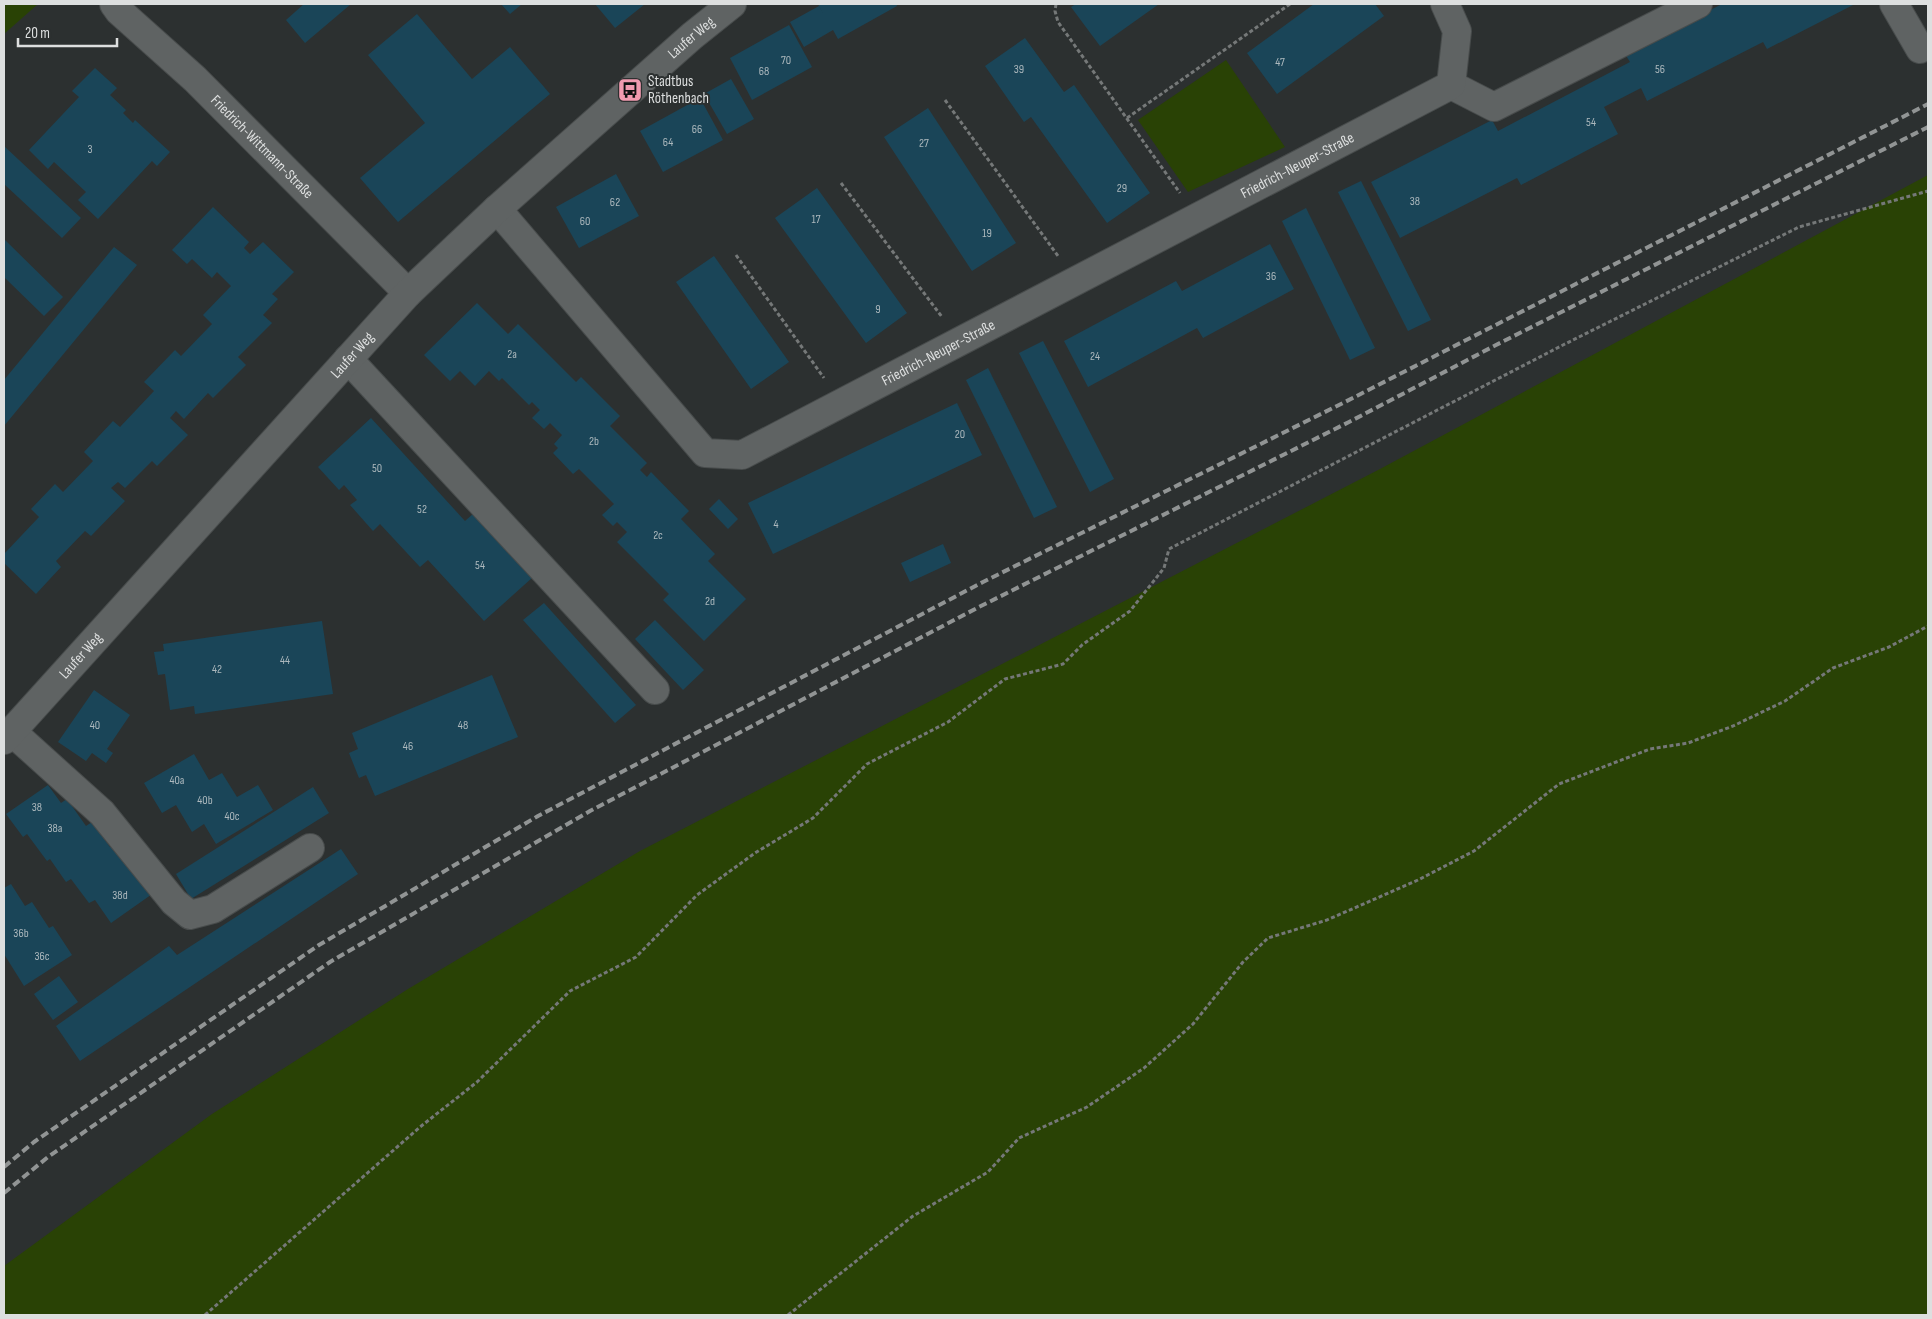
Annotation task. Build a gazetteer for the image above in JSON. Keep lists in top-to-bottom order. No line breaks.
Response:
{"streets":{"street":["Laufer Weg","Friedrich-Wittmann-Straße","Friedrich-Neuper-Straße"]},"crossings":[["Laufer Weg","Friedrich-Wittmann-Straße"],["Laufer Weg","Friedrich-Neuper-Straße"]],"places":{"bus stop":["Stadtbus Röthenbach"]},"house_numbers":["70","47","39","56","68","54","66","64","27","3","29","38","62","17","60","19","36","9","2a","24","20","2b","50","52","4","2c","54","2d","44","42","40","48","46","40a","40b","38","40c","38a","38d","36b","36c"],"scale_bar":"20 m"}
